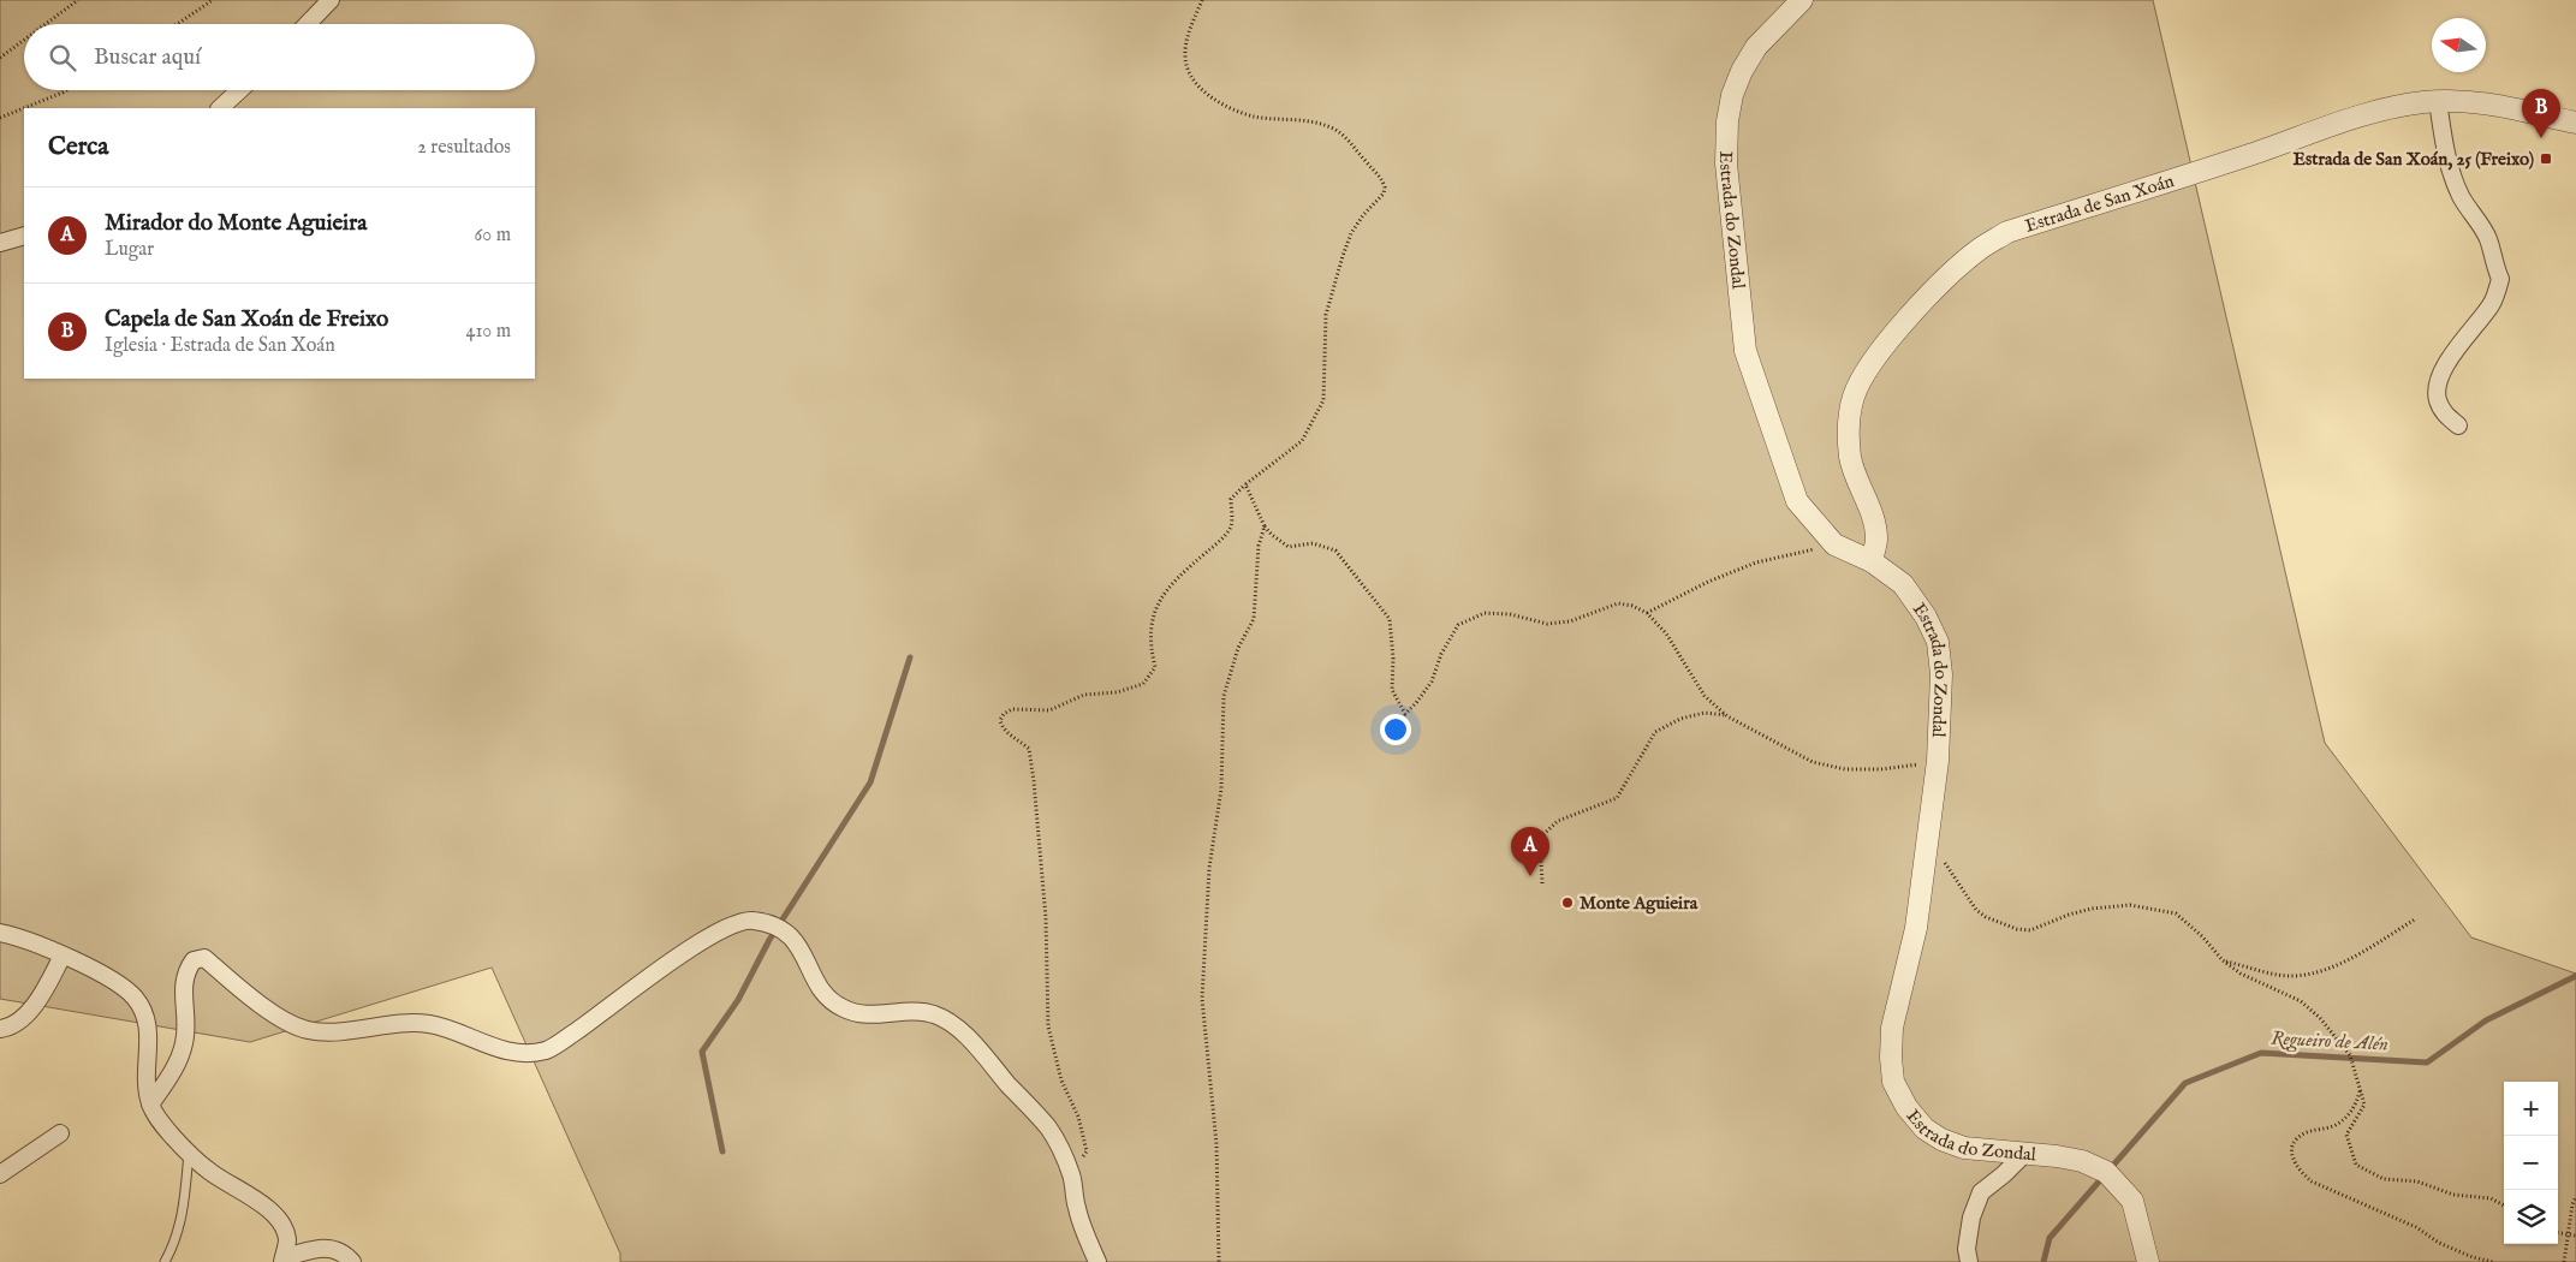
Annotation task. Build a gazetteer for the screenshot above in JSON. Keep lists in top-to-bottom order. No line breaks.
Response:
{"streets":{"street":["Estrada de San Xoán","Estrada do Zondal"]},"crossings":[["Estrada de San Xoán","Estrada do Zondal"]],"water":["Regueiro de Alén"],"places":{"transit":["Estrada de San Xoán, 25 (Freixo)"],"other":["Monte Aguieira"]},"north":"left","page":{"search":"Buscar aquí","pins":["B","A"],"heading":["Cerca","2 resultados"],"list":[{"mark":"A","name":"Mirador do Monte Aguieira","note":"Lugar","value":"60 m"},{"mark":"B","name":"Capela de San Xoán de Freixo","note":"Iglesia · Estrada de San Xoán","value":"410 m"}],"map_buttons":["+","−"]}}
